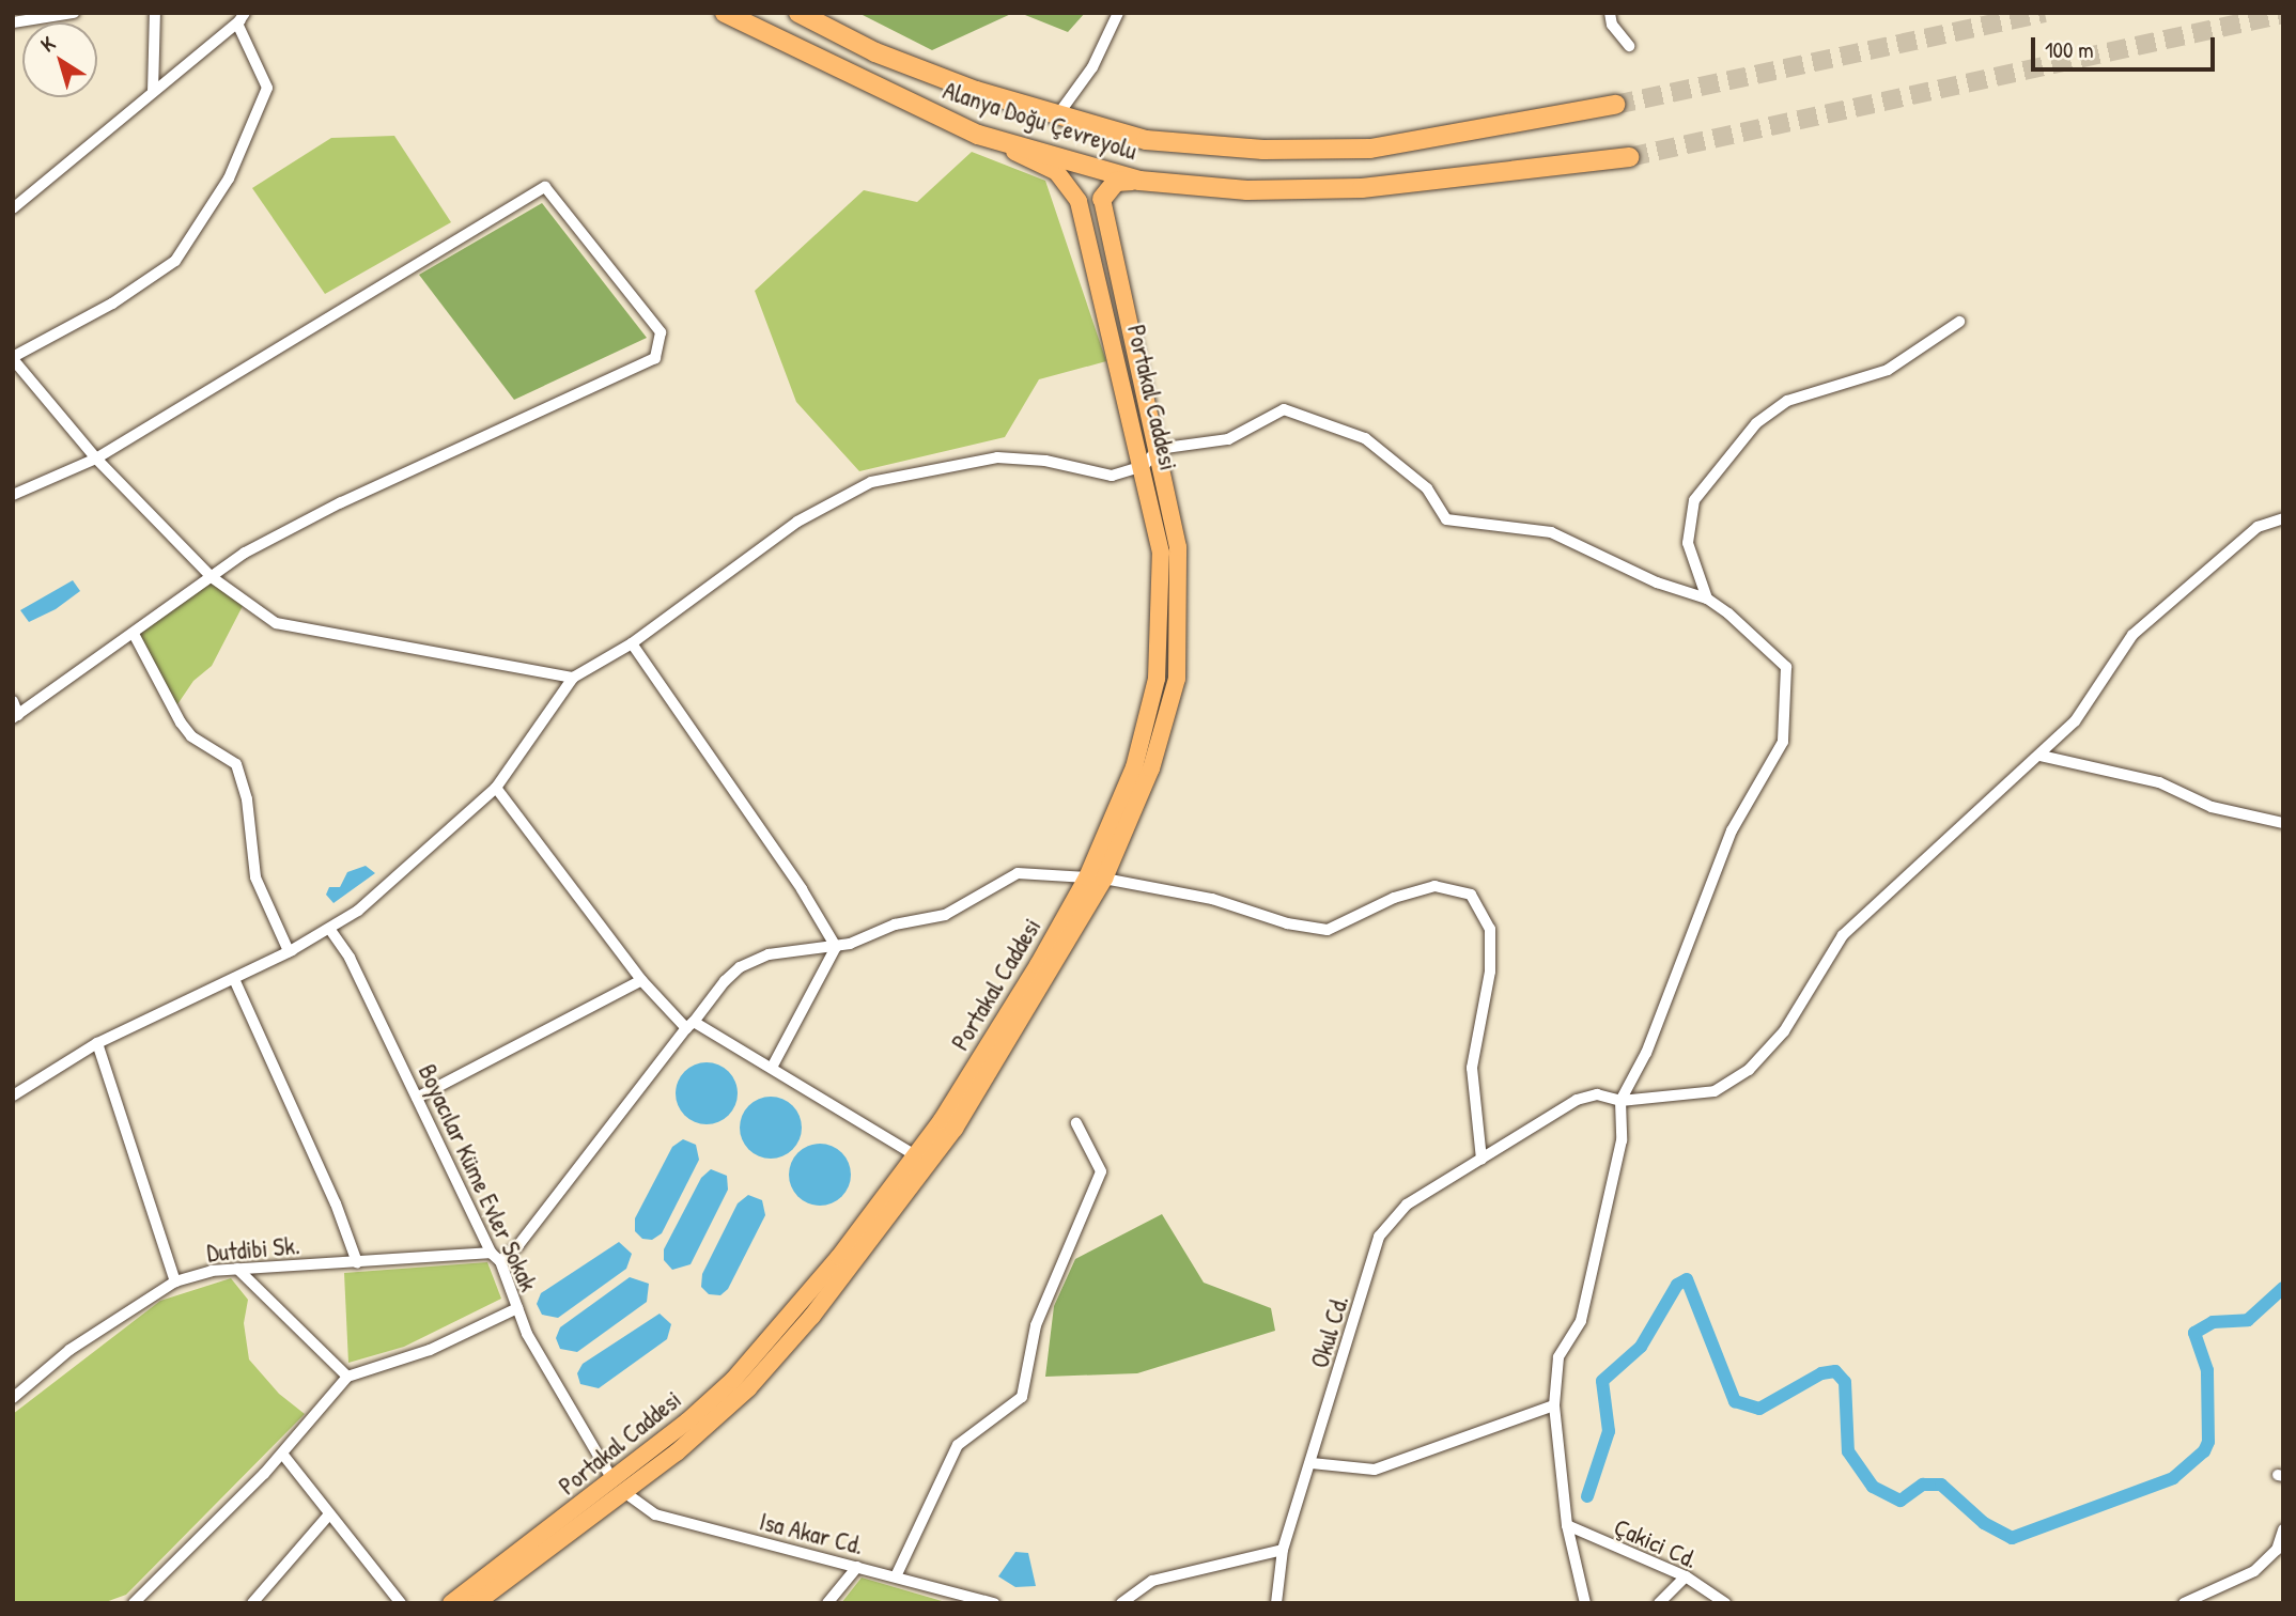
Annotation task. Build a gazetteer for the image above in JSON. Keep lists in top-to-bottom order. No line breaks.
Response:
{"streets":{"highway":["Alanya Doğu Çevreyolu"],"main road":["Portakal Caddesi"],"street":["Boyacılar Küme Evler Sokak","Dutdibi Sk.","Okul Cd.","Isa Akar Cd.","Çakici Cd."]},"crossings":[["Alanya Doğu Çevreyolu","Portakal Caddesi"],["Portakal Caddesi","Boyacılar Küme Evler Sokak"],["Portakal Caddesi","Isa Akar Cd."],["Boyacılar Küme Evler Sokak","Dutdibi Sk."],["Boyacılar Küme Evler Sokak","Isa Akar Cd."]],"scale_bar":"100 m","north":"top left"}
